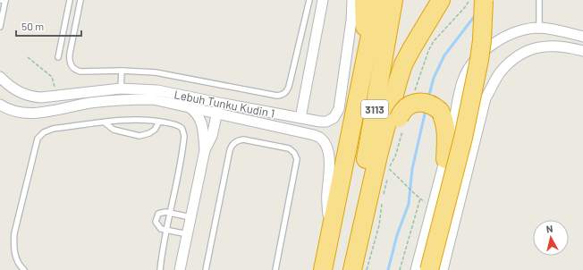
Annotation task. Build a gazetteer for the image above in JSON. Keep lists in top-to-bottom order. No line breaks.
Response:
{"streets":{"highway":["3113"],"street":["Lebuh Tunku Kudin 1"]},"crossings":[["Lebuh Tunku Kudin 1","3113"]],"scale_bar":"50 m","north":"top"}
